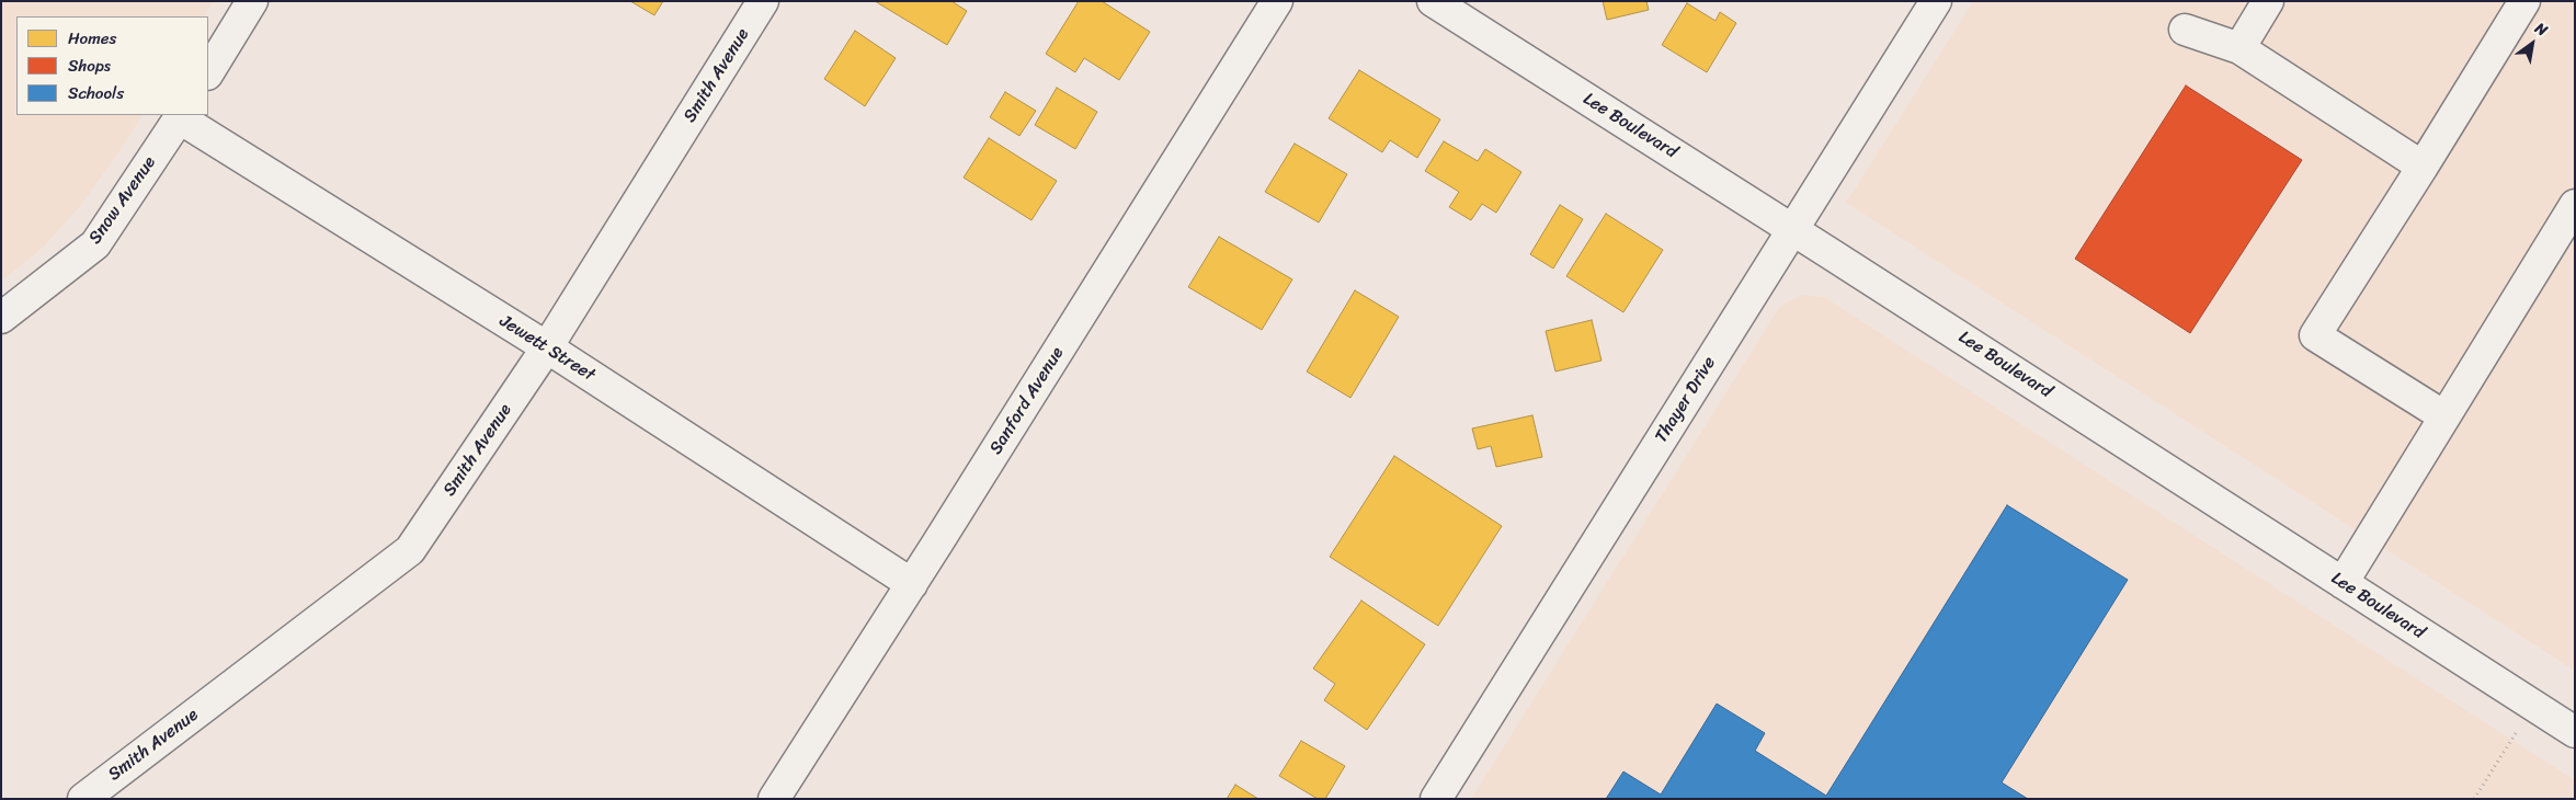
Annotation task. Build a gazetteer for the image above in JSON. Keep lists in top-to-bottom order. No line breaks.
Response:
{"streets":{"street":["Smith Avenue","Lee Boulevard","Snow Avenue","Jewett Street","Thayer Drive","Sanford Avenue"]},"crossings":[["Smith Avenue","Jewett Street"],["Lee Boulevard","Thayer Drive"],["Snow Avenue","Jewett Street"],["Jewett Street","Sanford Avenue"]],"legend":["Homes","Shops","Schools"],"north":"top right"}
